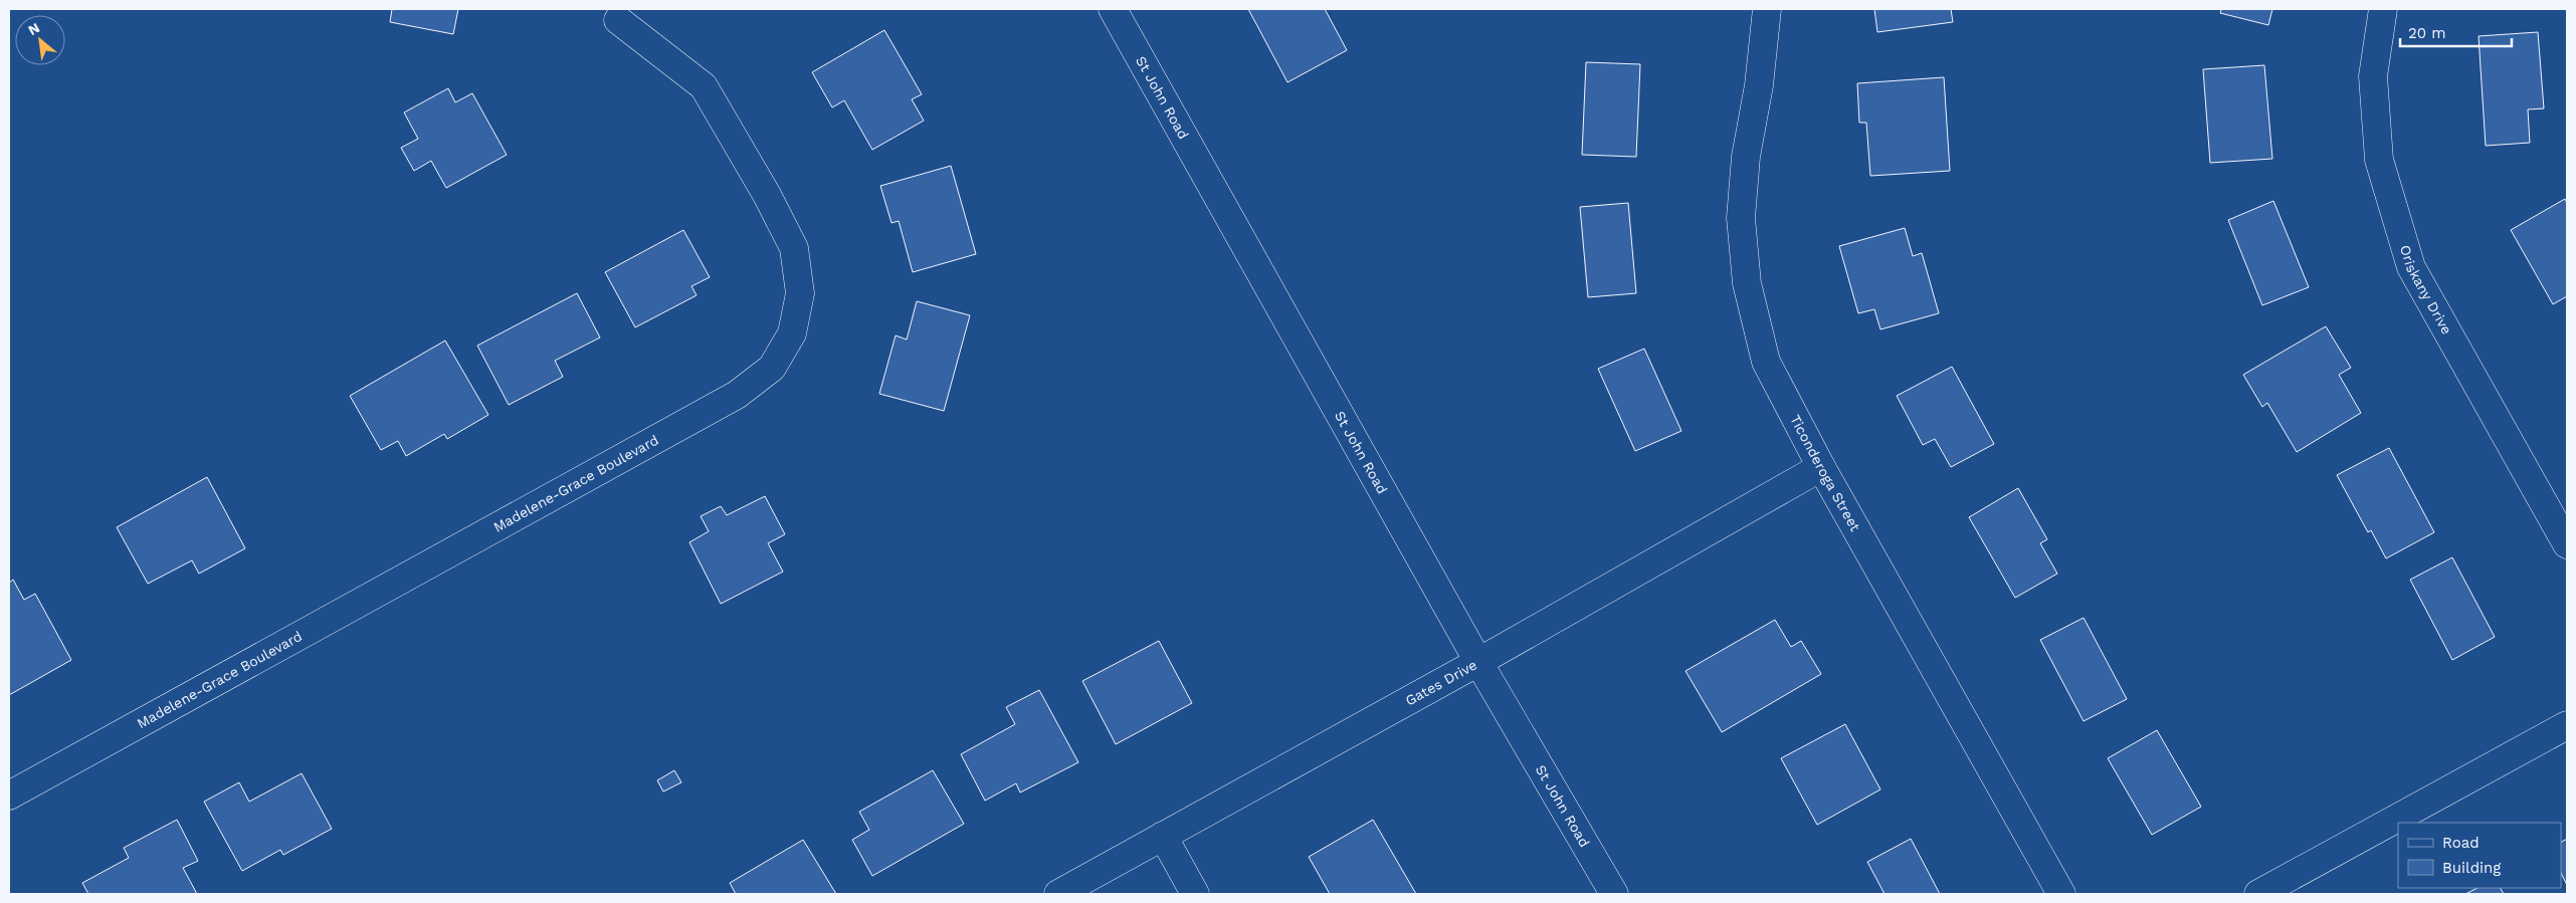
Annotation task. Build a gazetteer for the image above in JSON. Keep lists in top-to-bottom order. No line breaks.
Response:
{"streets":{"street":["St John Road","Oriskany Drive","Ticonderoga Street","Madelene-Grace Boulevard","Gates Drive"]},"crossings":[["St John Road","Gates Drive"],["Ticonderoga Street","Gates Drive"]],"legend":["Road","Building"],"scale_bar":"20 m","north":"top left"}
